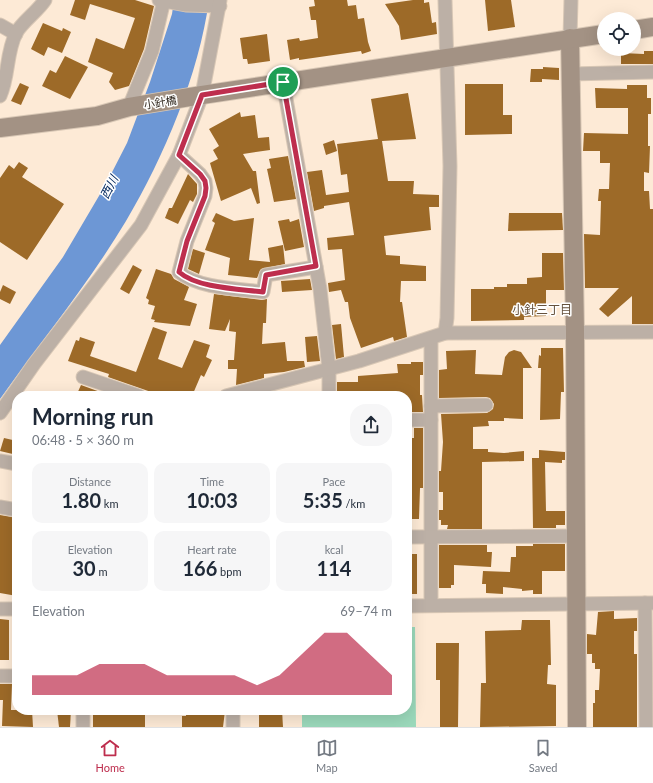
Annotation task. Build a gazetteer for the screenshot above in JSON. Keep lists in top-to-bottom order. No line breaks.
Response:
{"streets":{"street":["小針橋"]},"districts":["小針三丁目"],"water":["西川"],"page":{"heading":["Morning run","06:48 · 5 × 360 m"],"stats":[["Distance","1.80 km"],["Time","10:03"],["Pace","5:35 /km"],["Elevation","30 m"],["Heart rate","166 bpm"],["kcal","114"]],"chart":["Elevation","69–74 m"],"tabs":["Home","Map","Saved"]}}
